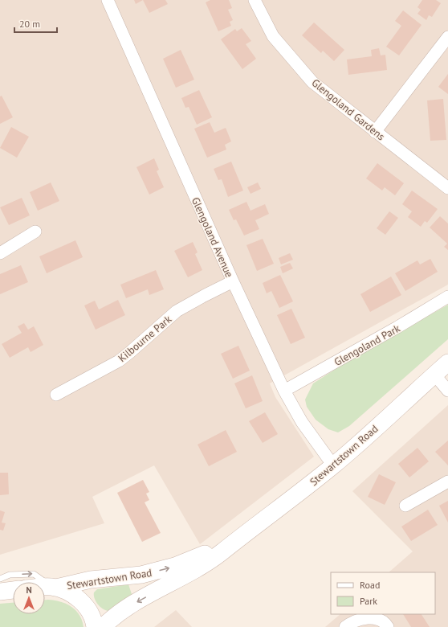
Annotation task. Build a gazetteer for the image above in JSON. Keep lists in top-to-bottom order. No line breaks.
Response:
{"streets":{"main road":["Stewartstown Road"],"street":["Glengoland Gardens","Glengoland Avenue","Kilbourne Park","Glengoland Park"]},"crossings":[["Glengoland Avenue","Kilbourne Park"],["Glengoland Avenue","Glengoland Park"],["Glengoland Avenue","Stewartstown Road"]],"legend":["Road","Park"],"scale_bar":"20 m","north":"top"}
